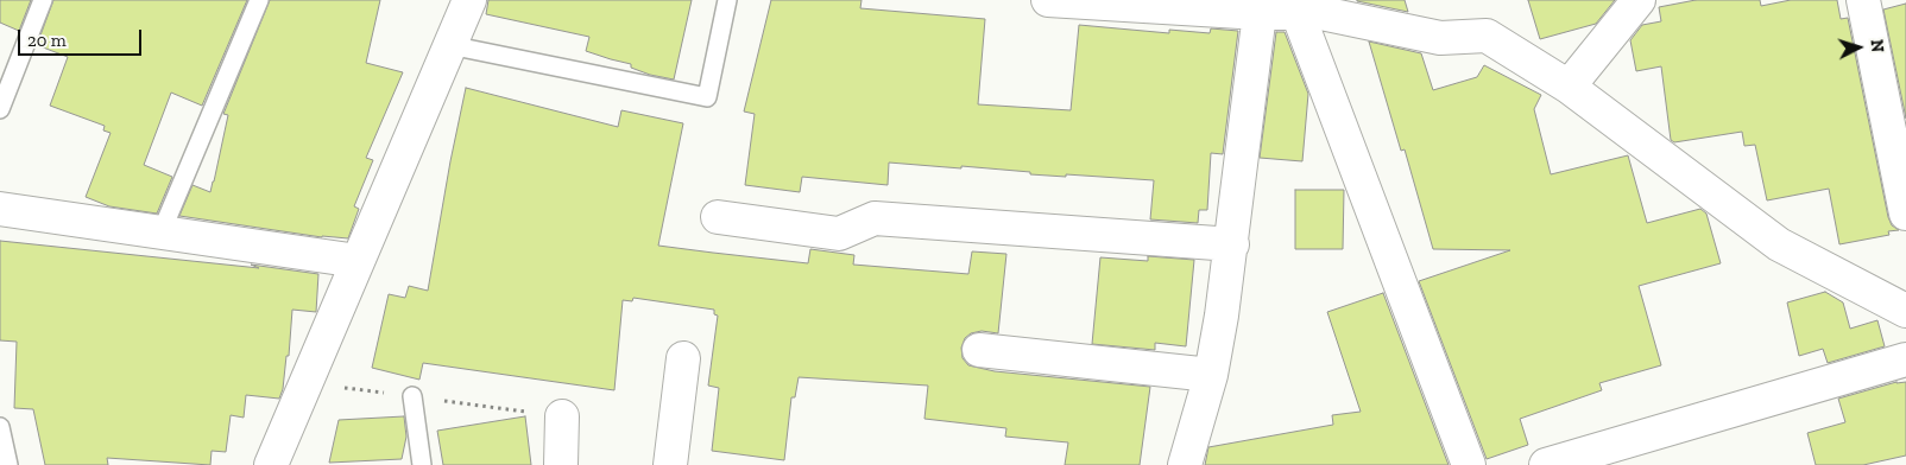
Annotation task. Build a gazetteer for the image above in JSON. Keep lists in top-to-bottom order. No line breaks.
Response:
{"scale_bar":"20 m","north":"right"}
